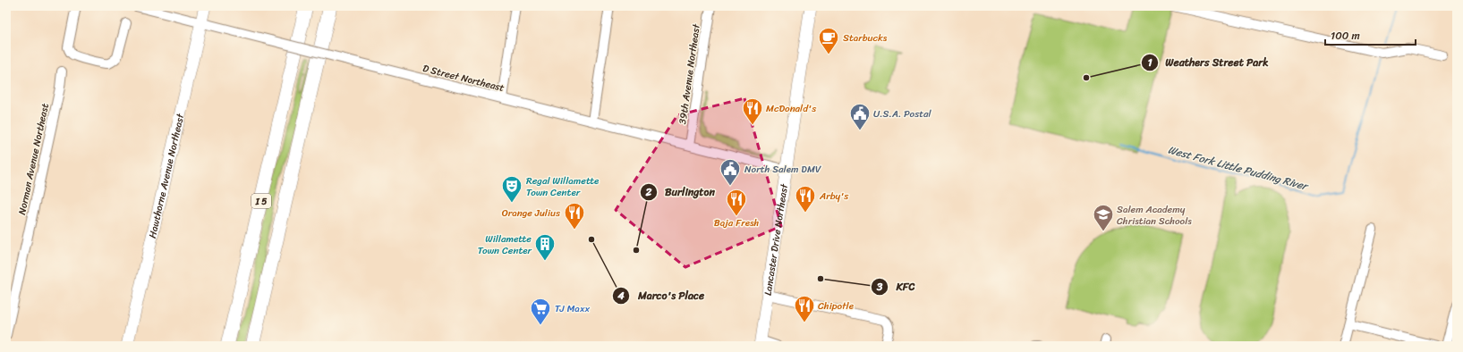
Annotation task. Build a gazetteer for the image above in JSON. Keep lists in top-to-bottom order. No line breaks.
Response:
{"streets":{"highway":["I 5"],"main road":["Hawthorne Avenue Northeast","Lancaster Drive Northeast"],"street":["39th Avenue Northeast","D Street Northeast","Norman Avenue Northeast"]},"crossings":[["39th Avenue Northeast","D Street Northeast"],["D Street Northeast","Hawthorne Avenue Northeast"],["D Street Northeast","Lancaster Drive Northeast"]],"water":["West Fork Little Pudding River"],"places":{"cafe":["Starbucks"],"other":["Weathers Street Park","Marco's Place","Burlington","KFC"],"restaurant":["McDonald's","Arby's","Baja Fresh","Orange Julius","Chipotle"],"public building":["U.S.A. Postal","North Salem DMV"],"theatre":["Regal Willamette Town Center"],"school or university":["Salem Academy Christian Schools"],"building":["Willamette Town Center"],"supermarket":["TJ Maxx"]},"scale_bar":"100 m"}
